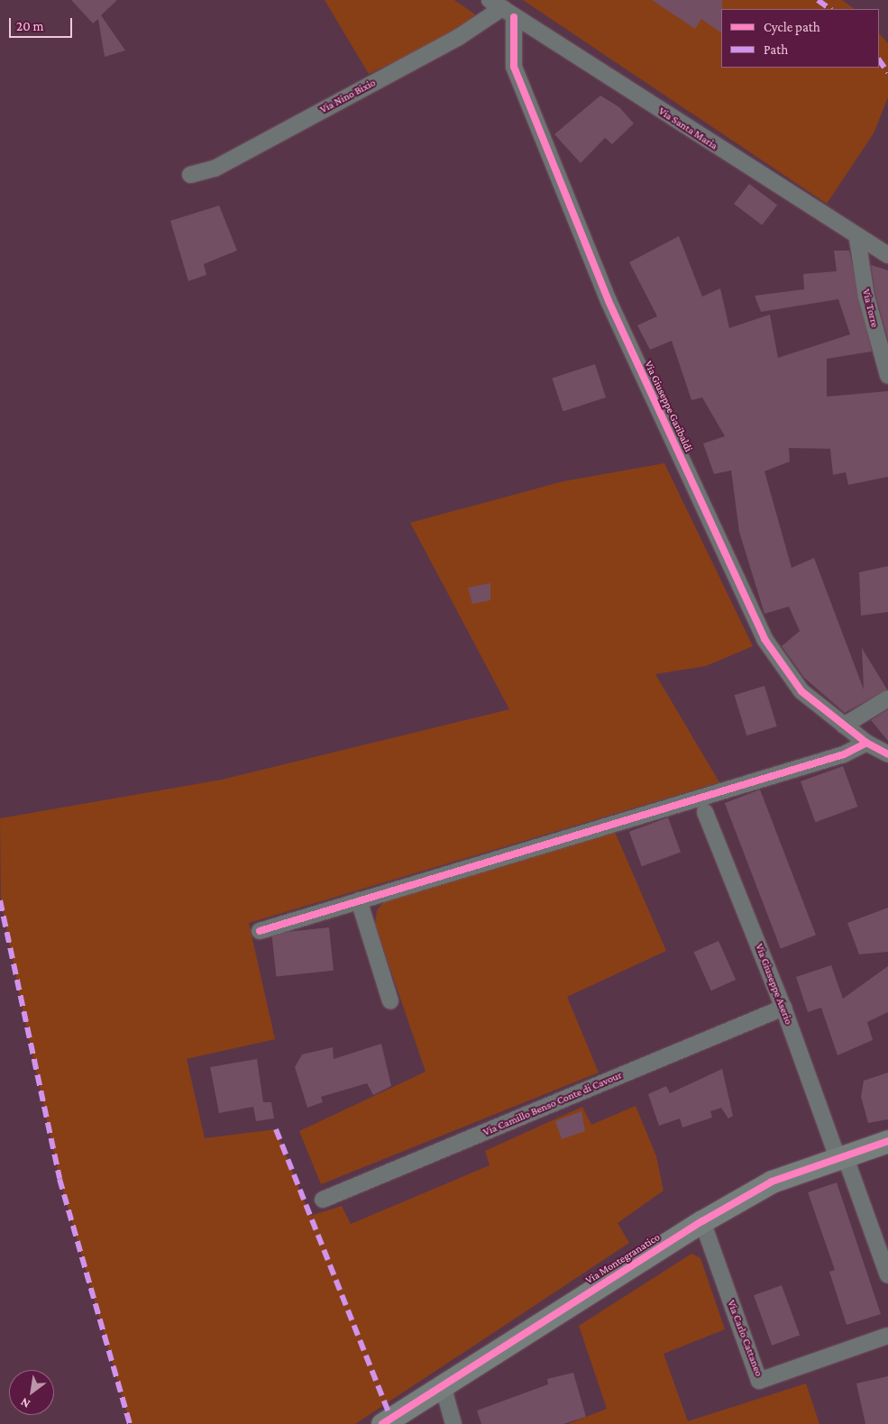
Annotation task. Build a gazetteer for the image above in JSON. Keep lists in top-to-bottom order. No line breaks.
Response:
{"streets":{"street":["Via Nino Bixio","Via Santa Maria","Via Torre","Via Giuseppe Garibaldi","Via Giuseppe Aserio","Via Camillo Benso Conte di Cavour","Via Montegranatico","Via Carlo Cattaneo"]},"crossings":[["Via Nino Bixio","Via Santa Maria"],["Via Nino Bixio","Via Giuseppe Garibaldi"],["Via Santa Maria","Via Torre"],["Via Santa Maria","Via Giuseppe Garibaldi"],["Via Giuseppe Aserio","Via Camillo Benso Conte di Cavour"],["Via Giuseppe Aserio","Via Montegranatico"],["Via Montegranatico","Via Carlo Cattaneo"]],"legend":["Cycle path","Path"],"scale_bar":"20 m","north":"bottom left"}
